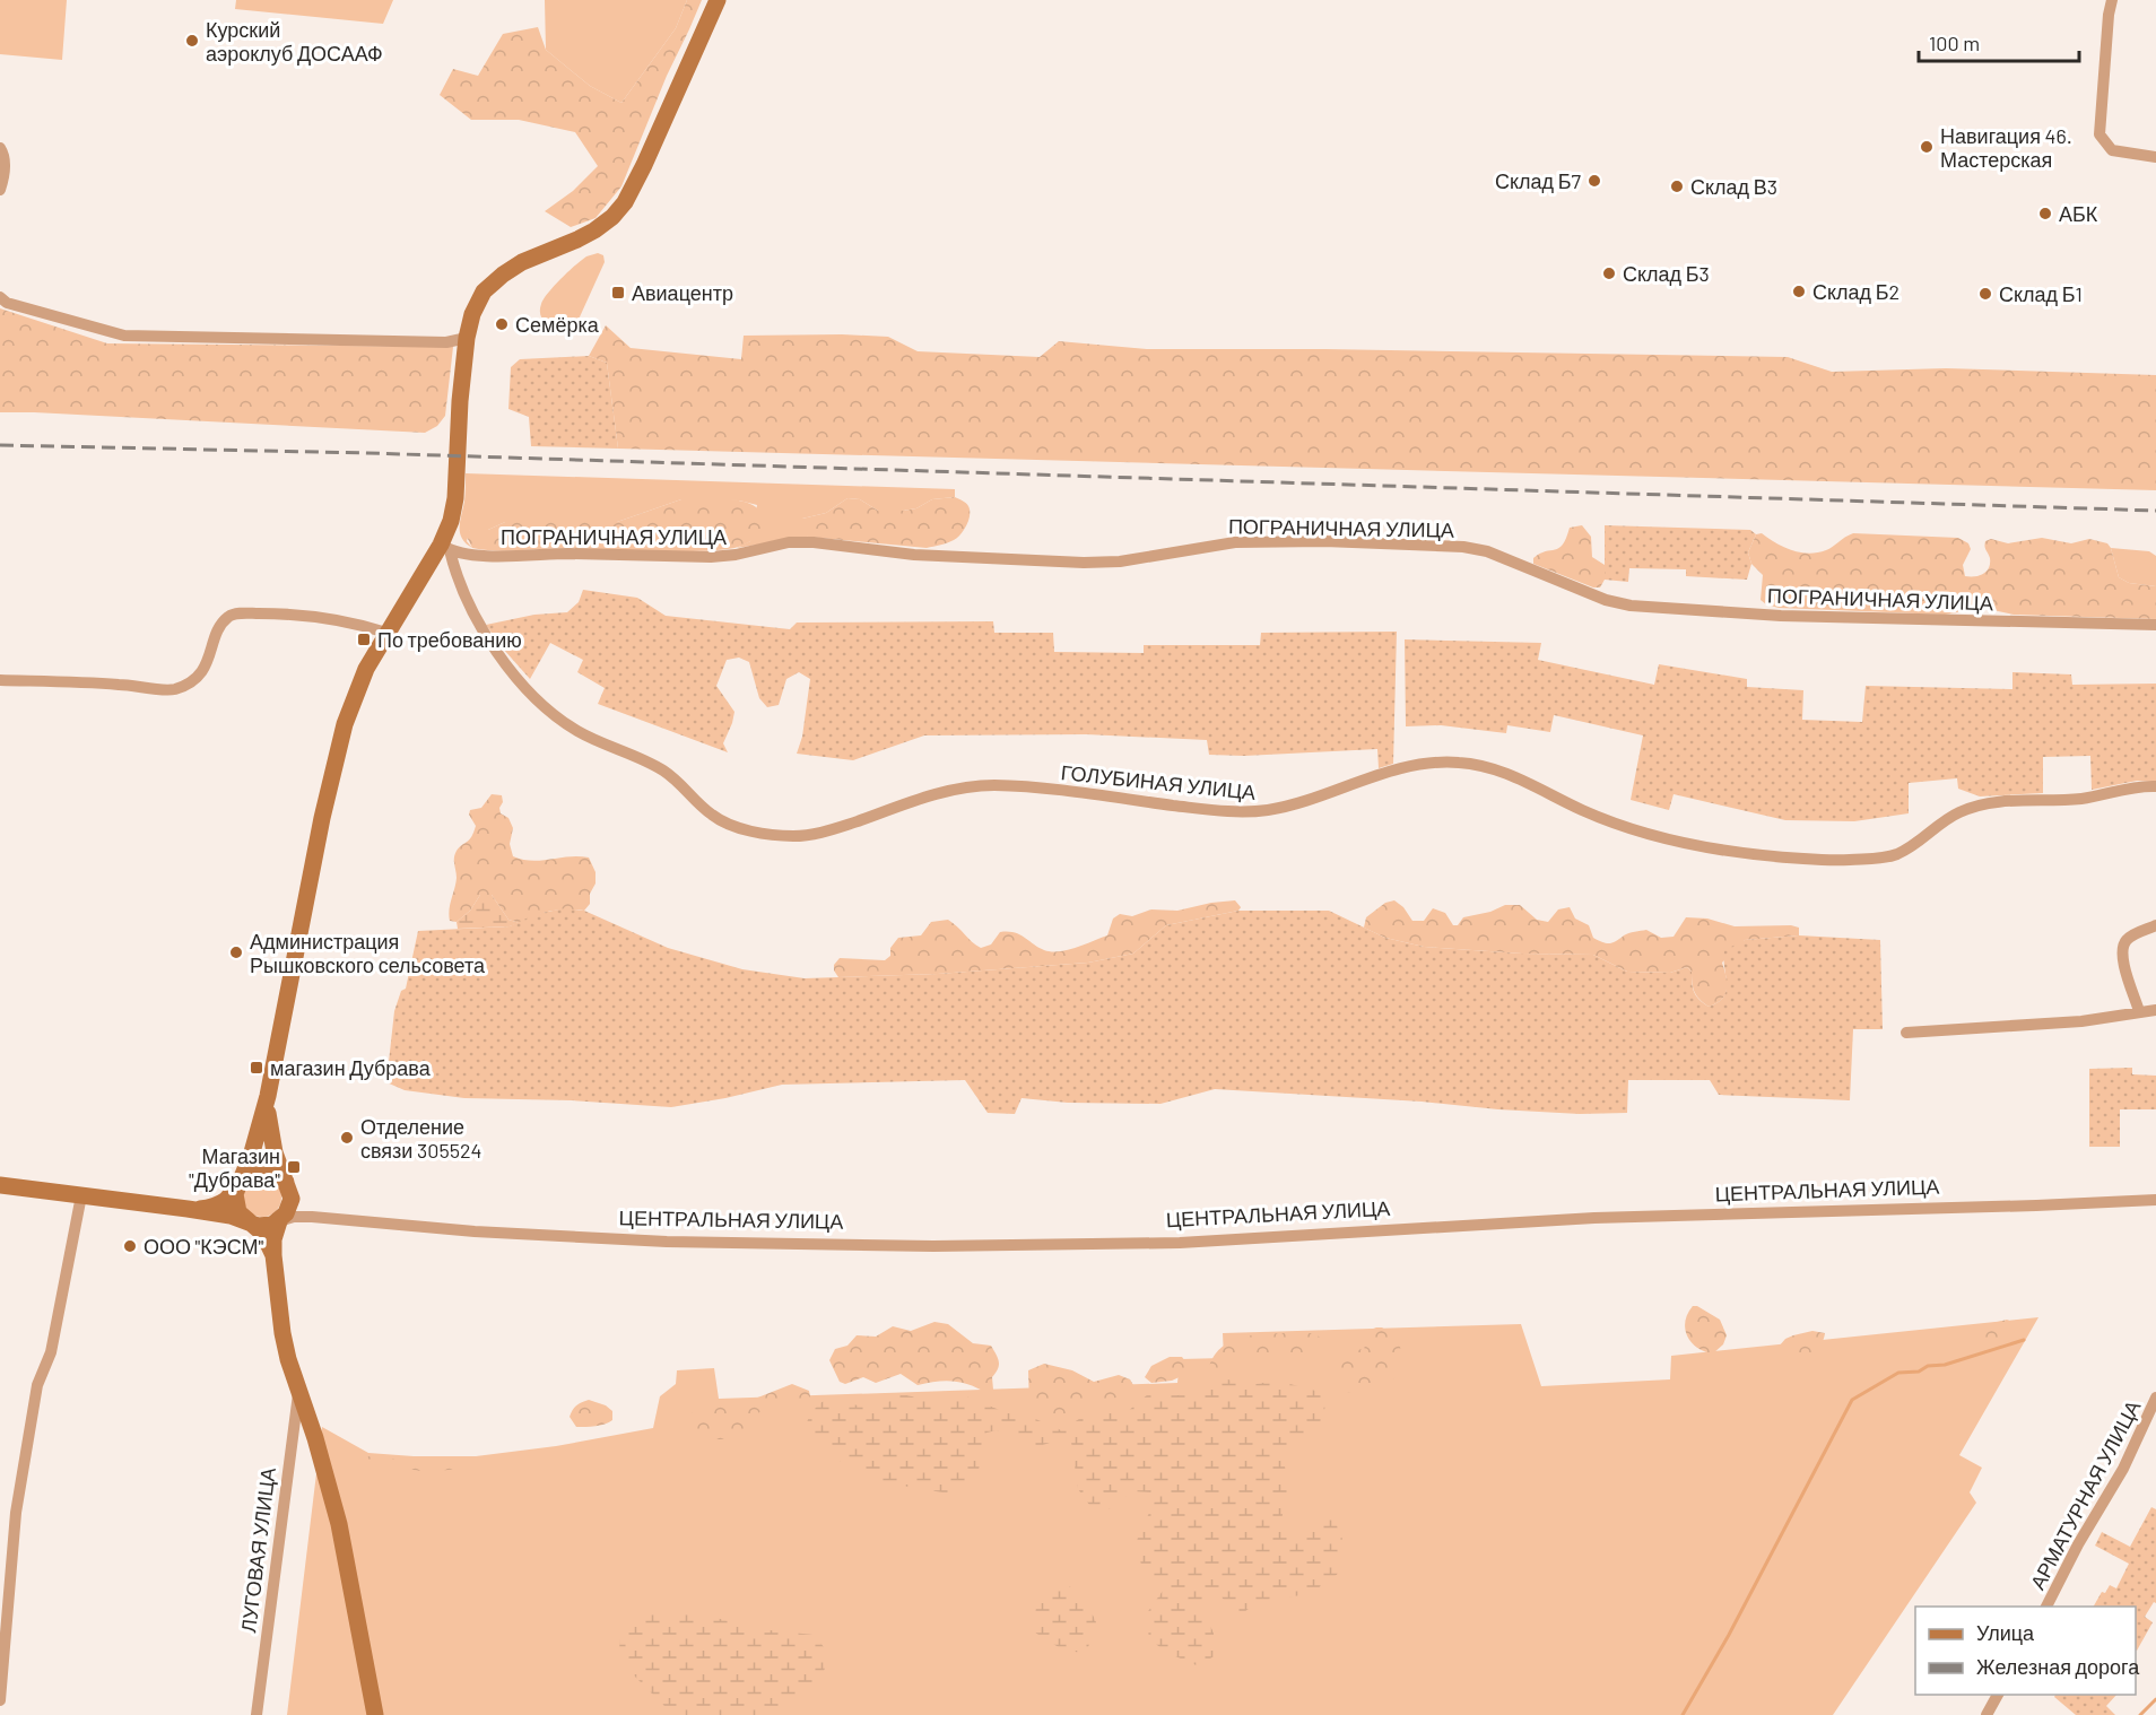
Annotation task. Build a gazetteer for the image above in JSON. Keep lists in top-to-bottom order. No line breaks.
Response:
{"streets":{"street":["ПОГРАНИЧНАЯ УЛИЦА","ГОЛУБИНАЯ УЛИЦА","ЦЕНТРАЛЬНАЯ УЛИЦА","АРМАТУРНАЯ УЛИЦА","ЛУГОВАЯ УЛИЦА"]},"crossings":[["ПОГРАНИЧНАЯ УЛИЦА","ГОЛУБИНАЯ УЛИЦА"]],"places":{"other":["Курский аэроклуб ДОСААФ","Навигация 46. Мастерская","Склад Б7","Склад В3","АБК","Склад Б3","Склад Б2","Склад Б1","Семёрка","Администрация Рышковского сельсовета","Отделение связи 305524","ООО \"КЭСМ\""],"transit":["Авиацентр","По требованию","магазин Дубрава","Магазин \"Дубрава\""]},"legend":["Улица","Железная дорога"],"scale_bar":"100 m"}
